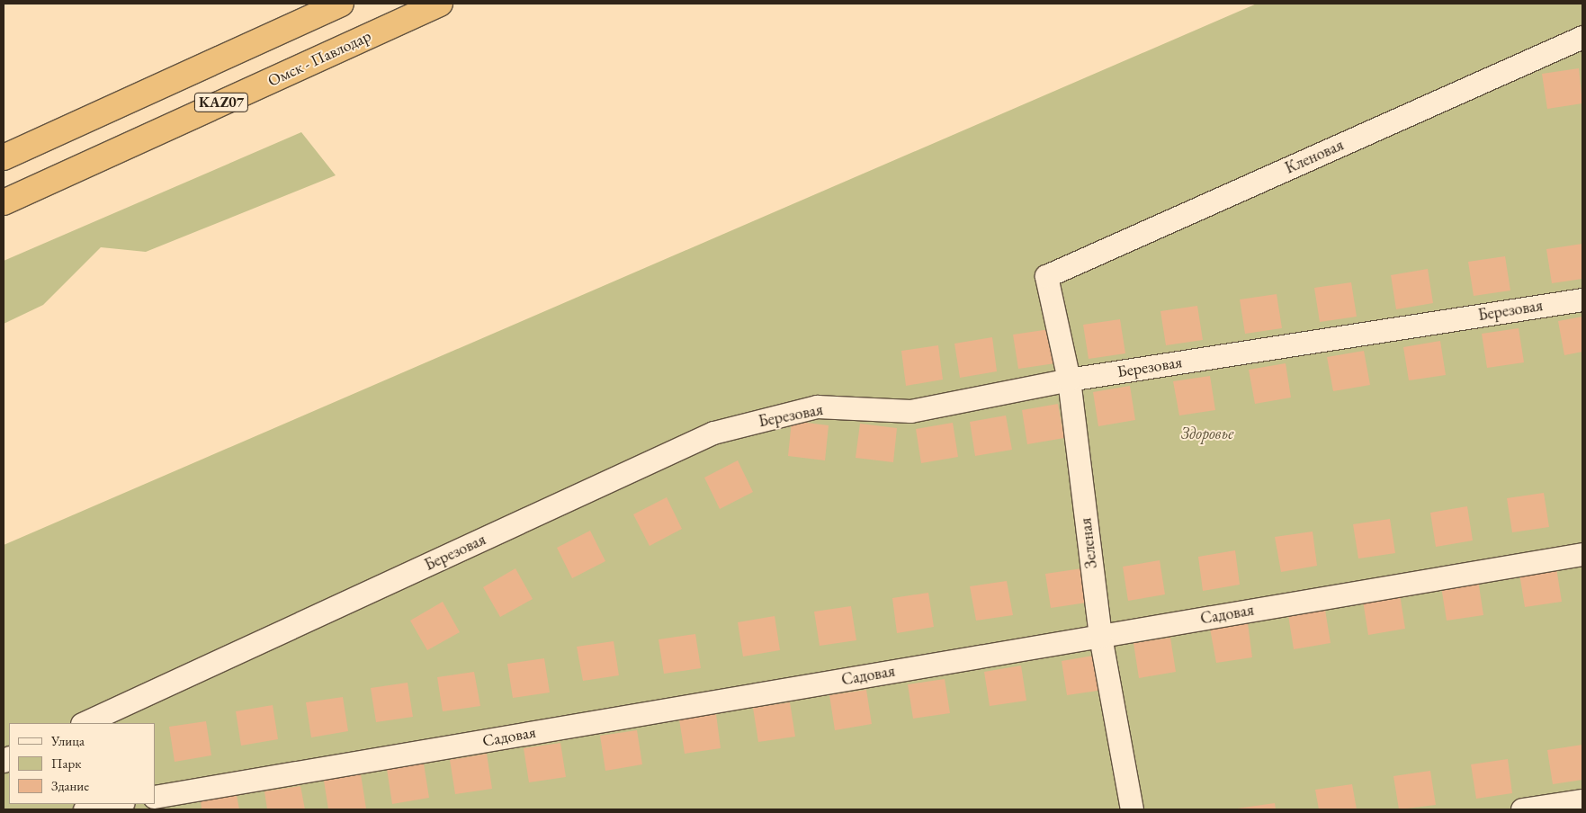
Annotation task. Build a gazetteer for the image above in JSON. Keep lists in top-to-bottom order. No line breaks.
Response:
{"streets":{"highway":["Омск - Павлодар","KAZ07"],"street":["Кленовая","Березовая","Зеленая","Садовая"]},"crossings":[["Кленовая","Зеленая"],["Березовая","Зеленая"],["Зеленая","Садовая"]],"parks":["Здоровье"],"legend":["Улица","Парк","Здание"]}
